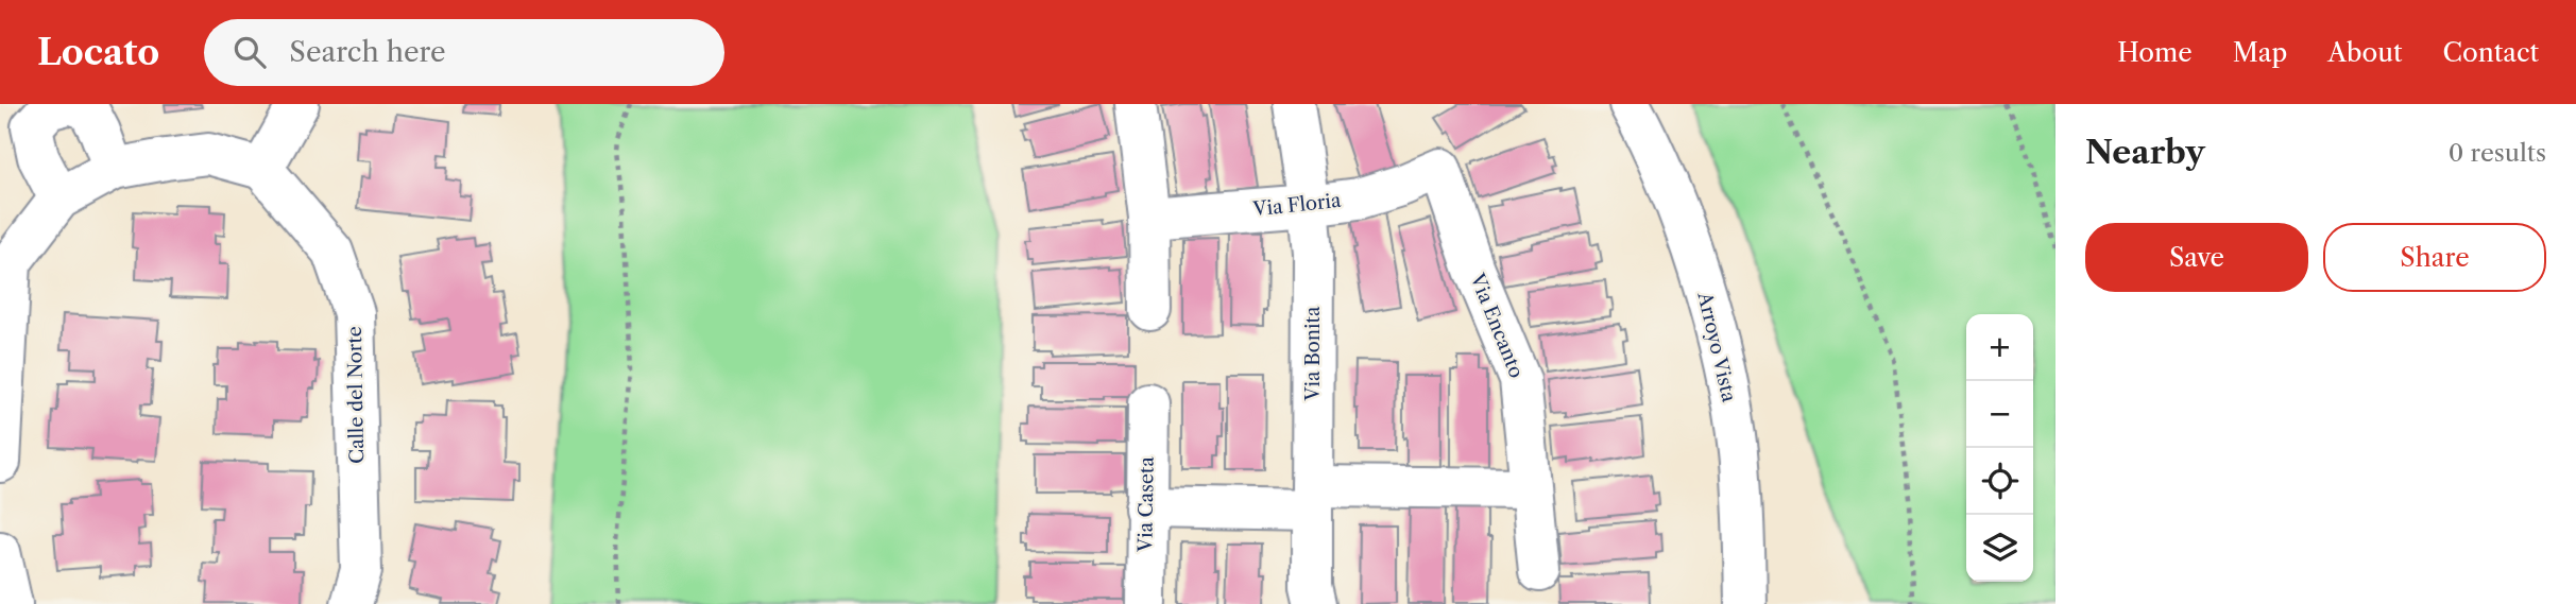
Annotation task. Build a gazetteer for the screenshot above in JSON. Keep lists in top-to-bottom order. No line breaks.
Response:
{"streets":{"street":["Via Floria","Via Encanto","Arroyo Vista","Via Bonita","Calle del Norte","Via Caseta"]},"crossings":[["Via Floria","Via Encanto"],["Via Floria","Via Bonita"]],"page":{"header":"Locato","search":"Search here","nav":["Home","Map","About","Contact"],"heading":["Nearby","0 results"],"buttons":["Save","Share"],"map_buttons":["+","−"]}}
